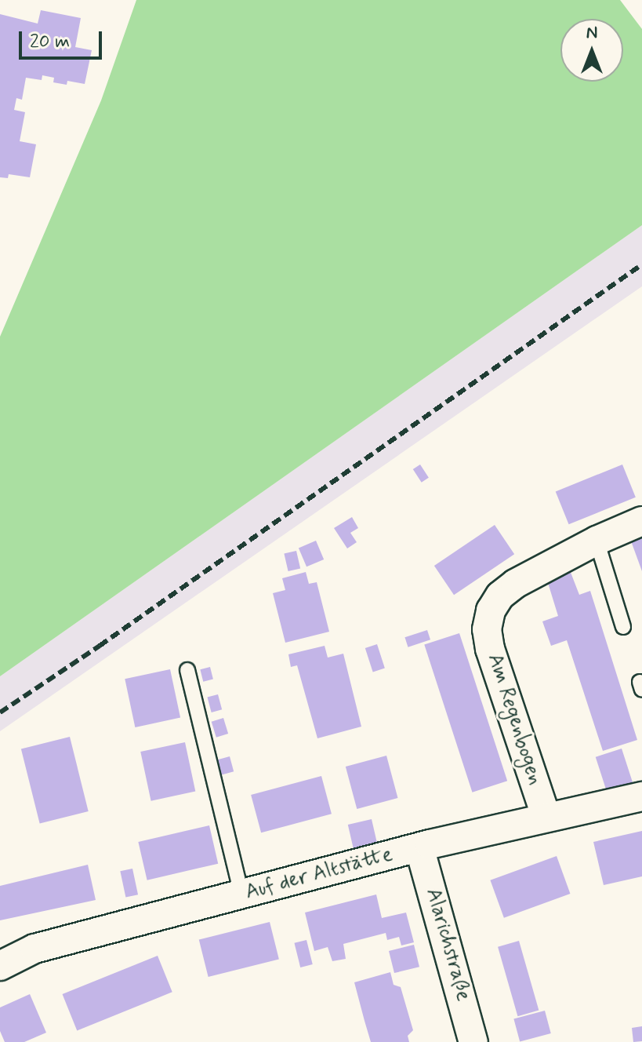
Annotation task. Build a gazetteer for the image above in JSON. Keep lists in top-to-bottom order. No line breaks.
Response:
{"streets":{"street":["Am Regenbogen","Auf der Altstätte","Alarichstraße"]},"crossings":[["Am Regenbogen","Auf der Altstätte"],["Auf der Altstätte","Alarichstraße"]],"scale_bar":"20 m","north":"top"}
